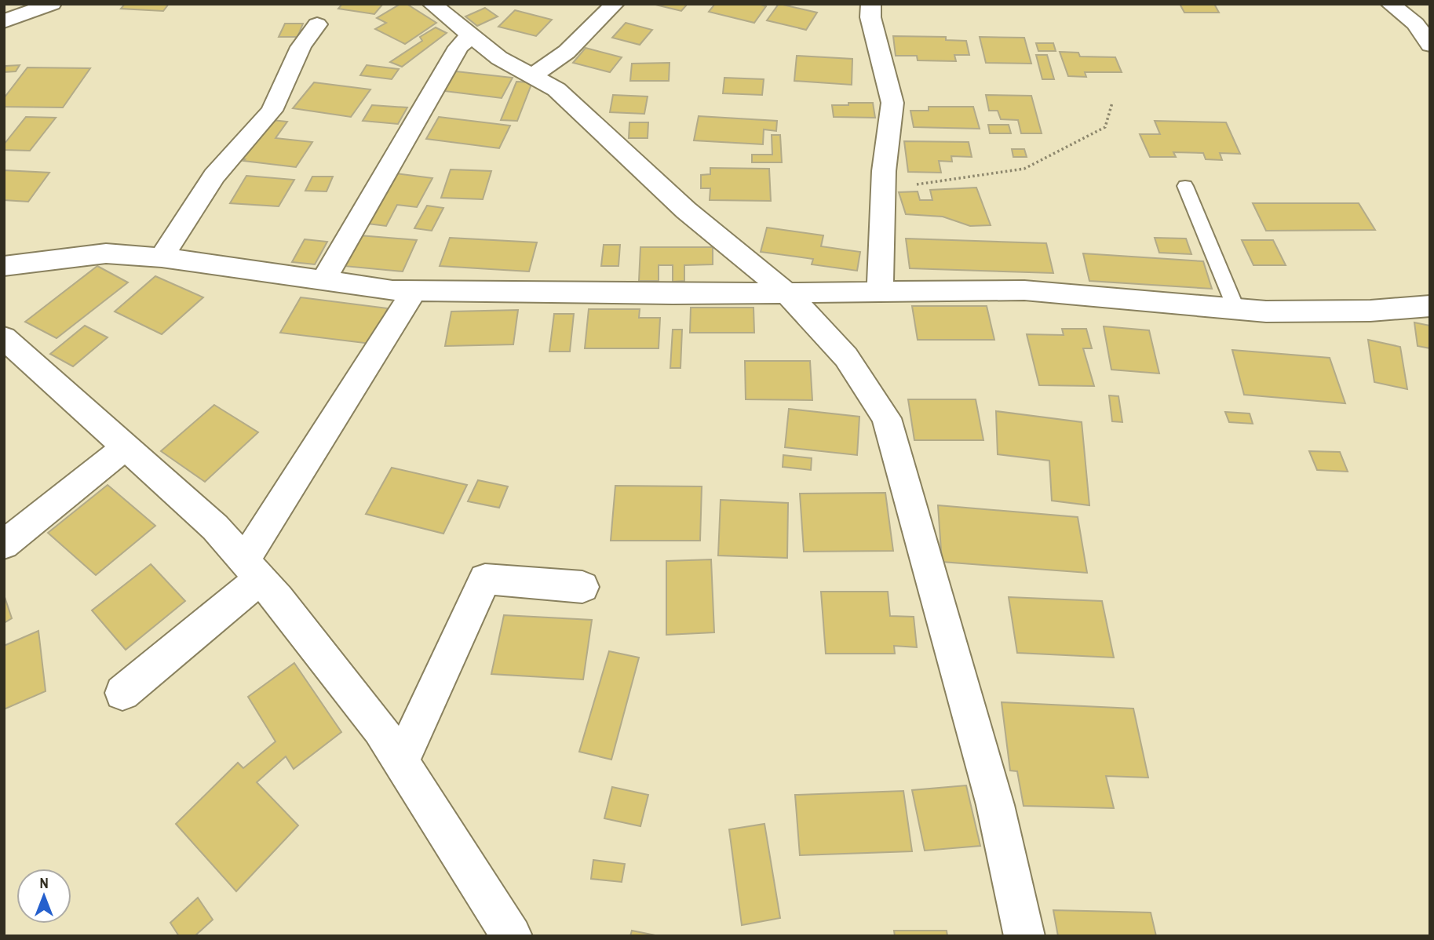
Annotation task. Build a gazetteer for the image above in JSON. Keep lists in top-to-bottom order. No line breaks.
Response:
{"north":"top"}
